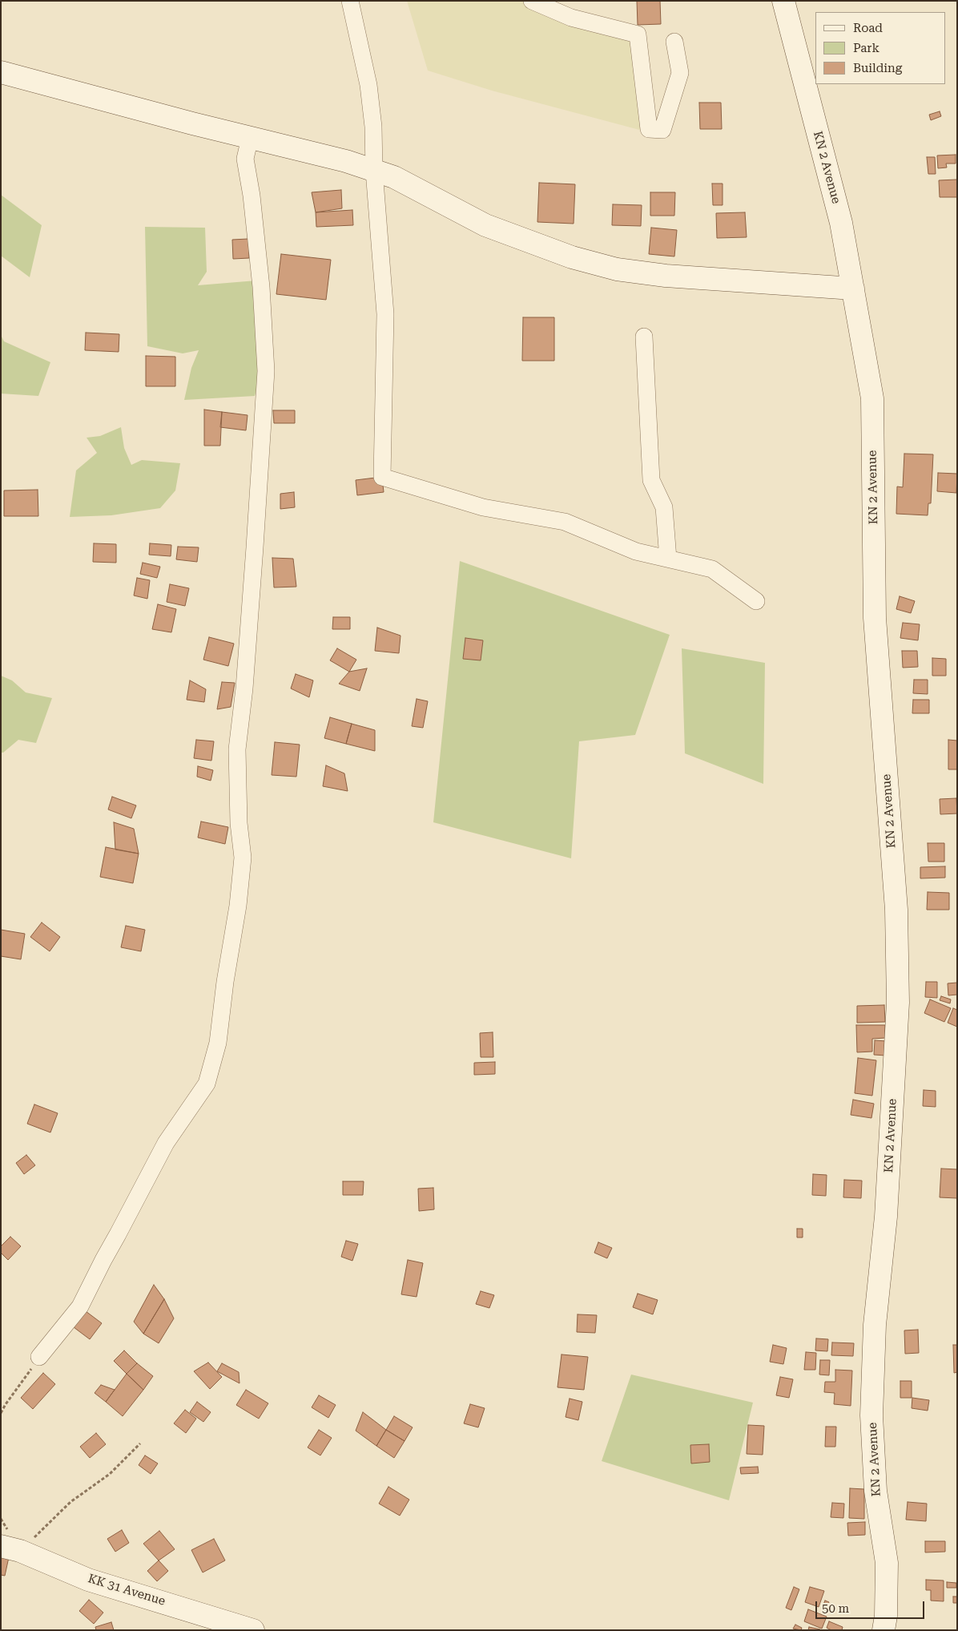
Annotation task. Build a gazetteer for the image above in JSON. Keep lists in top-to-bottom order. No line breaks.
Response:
{"streets":{"main road":["KN 2 Avenue","KK 31 Avenue"]},"legend":["Road","Park","Building"],"scale_bar":"50 m"}
